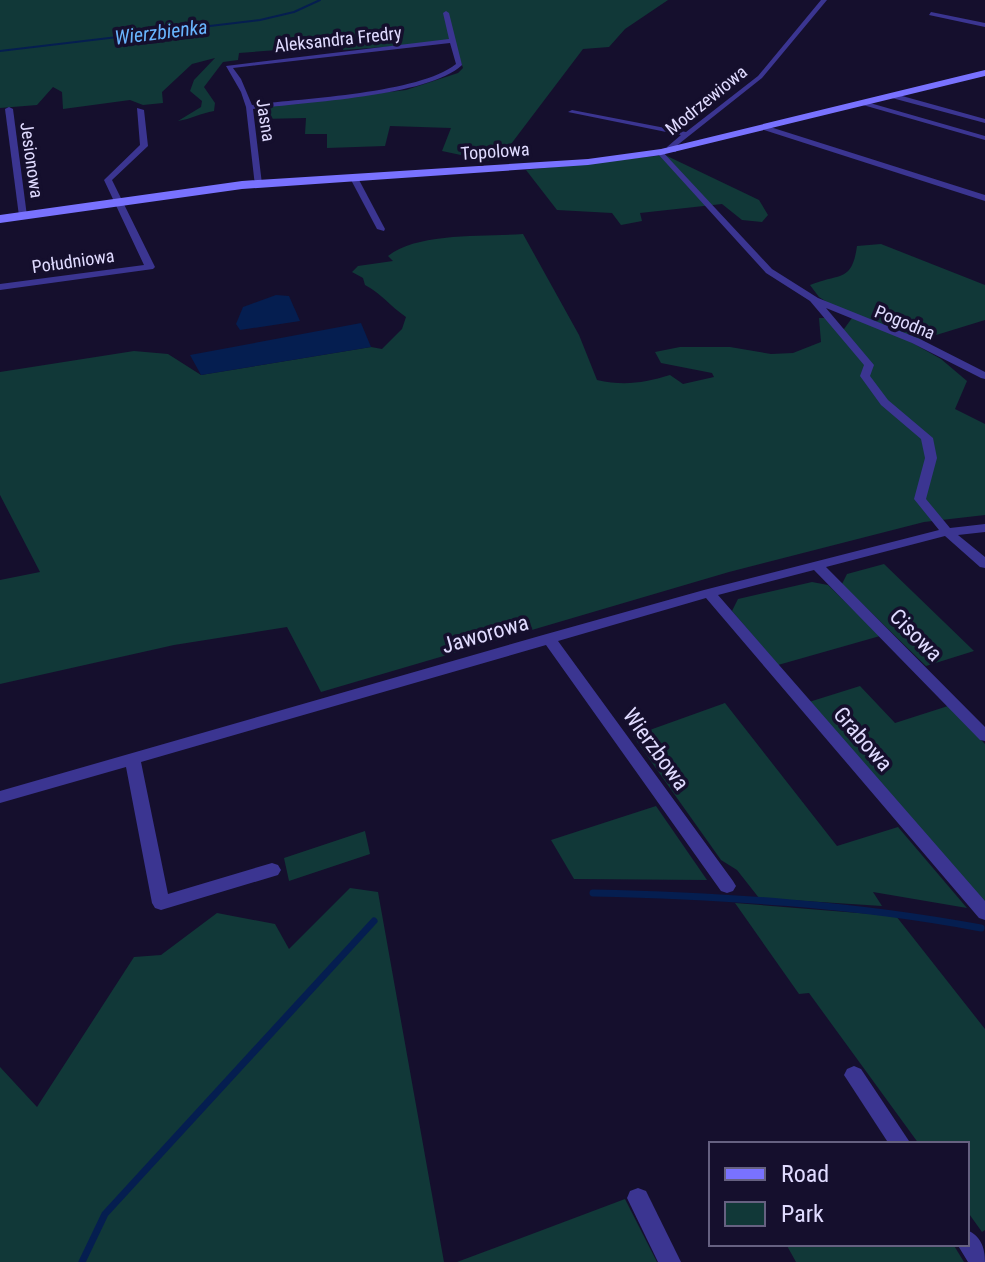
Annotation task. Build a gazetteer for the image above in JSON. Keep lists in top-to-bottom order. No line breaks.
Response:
{"streets":{"street":["Aleksandra Fredry","Modrzewiowa","Jasna","Topolowa","Jesionowa","Południowa","Pogodna","Jaworowa","Cisowa","Grabowa","Wierzbowa"]},"crossings":[["Aleksandra Fredry","Jasna"],["Modrzewiowa","Topolowa"],["Jasna","Topolowa"],["Topolowa","Jesionowa"],["Topolowa","Południowa"],["Jaworowa","Cisowa"],["Jaworowa","Grabowa"],["Jaworowa","Wierzbowa"]],"water":["Wierzbienka"],"legend":["Road","Park"]}
